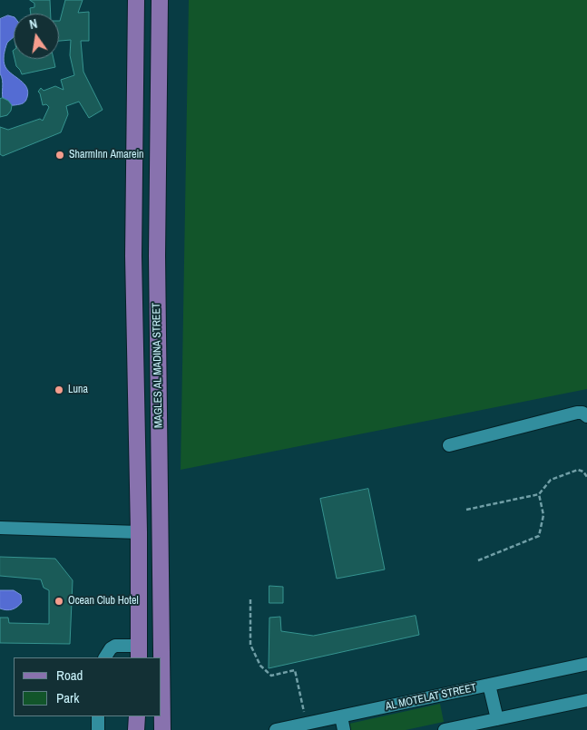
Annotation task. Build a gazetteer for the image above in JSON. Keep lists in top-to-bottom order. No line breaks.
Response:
{"streets":{"main road":["MAGLES AL MADINA STREET"],"street":["AL MOTELAT STREET"]},"places":["SharmInn Amarein","Luna","Ocean Club Hotel"],"legend":["Road","Park"],"north":"top"}
